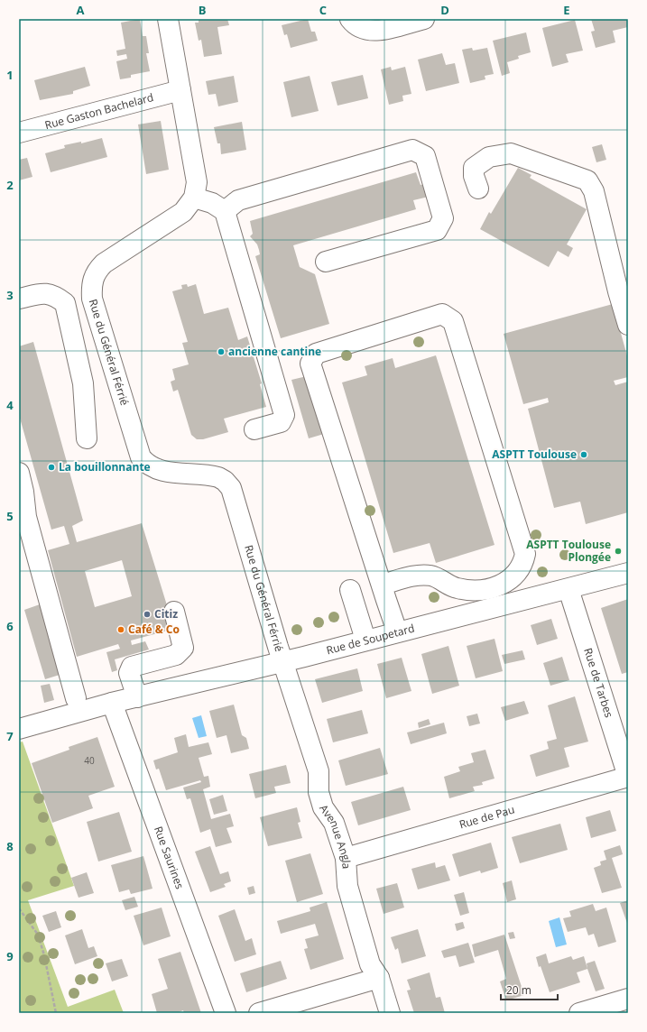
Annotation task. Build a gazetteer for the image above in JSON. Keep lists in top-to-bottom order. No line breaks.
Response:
{"streets":{"street":["Rue Gaston Bachelard","Rue du Général Férrié","Rue de Soupetard","Rue de Tarbes","Rue de Pau","Avenue Angla","Rue Saurines"]},"crossings":[["Rue Gaston Bachelard","Rue du Général Férrié"],["Rue du Général Férrié","Rue de Soupetard"],["Rue du Général Férrié","Avenue Angla"],["Rue de Soupetard","Rue de Tarbes"],["Rue de Soupetard","Avenue Angla"],["Rue de Soupetard","Rue Saurines"],["Rue de Tarbes","Rue de Pau"],["Rue de Pau","Avenue Angla"]],"places":["ancienne cantine","ASPTT Toulouse","La bouillonnante","ASPTT Toulouse Plongée","Citiz","Café & Co"],"house_numbers":["40"],"scale_bar":"20 m","grid":{"columns":["A","B","C","D","E"],"rows":["1","2","3","4","5","6","7","8","9"]}}
